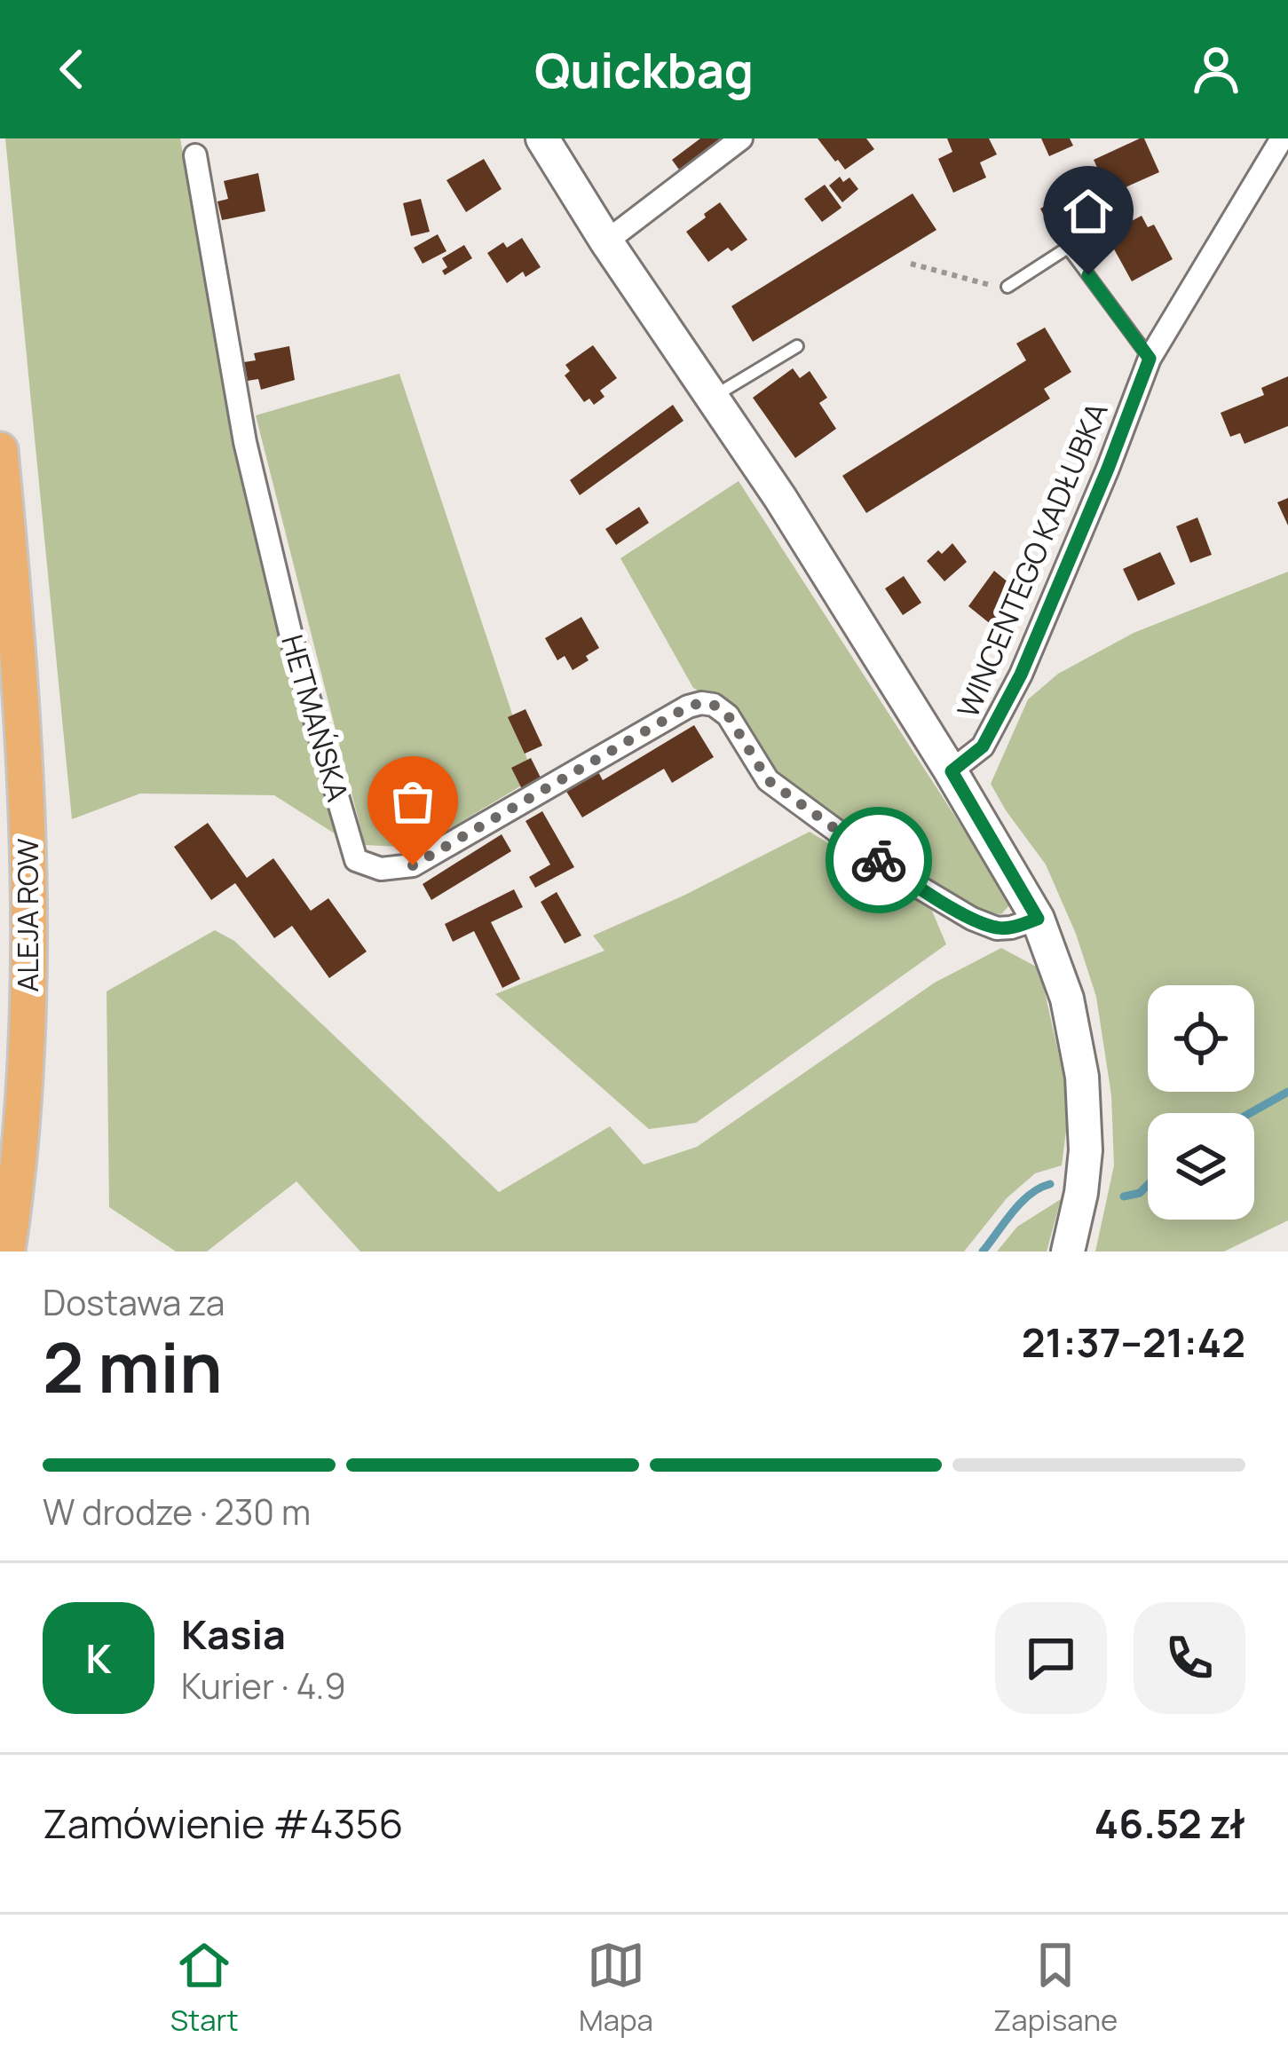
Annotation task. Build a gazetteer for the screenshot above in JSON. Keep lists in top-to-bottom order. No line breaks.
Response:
{"streets":{"main road":["ALEJA ROW"],"street":["WINCENTEGO KADŁUBKA","HETMAŃSKA"]},"page":{"header":"Quickbag","heading":["2 min","Dostawa za","21:37–21:42"],"panel":["Kasia","Kurier · 4.9","Zamówienie #4356","46.52 zł"],"bar":"W drodze · 230 m","round":"K","tabs":["Start","Mapa","Zapisane"]}}
